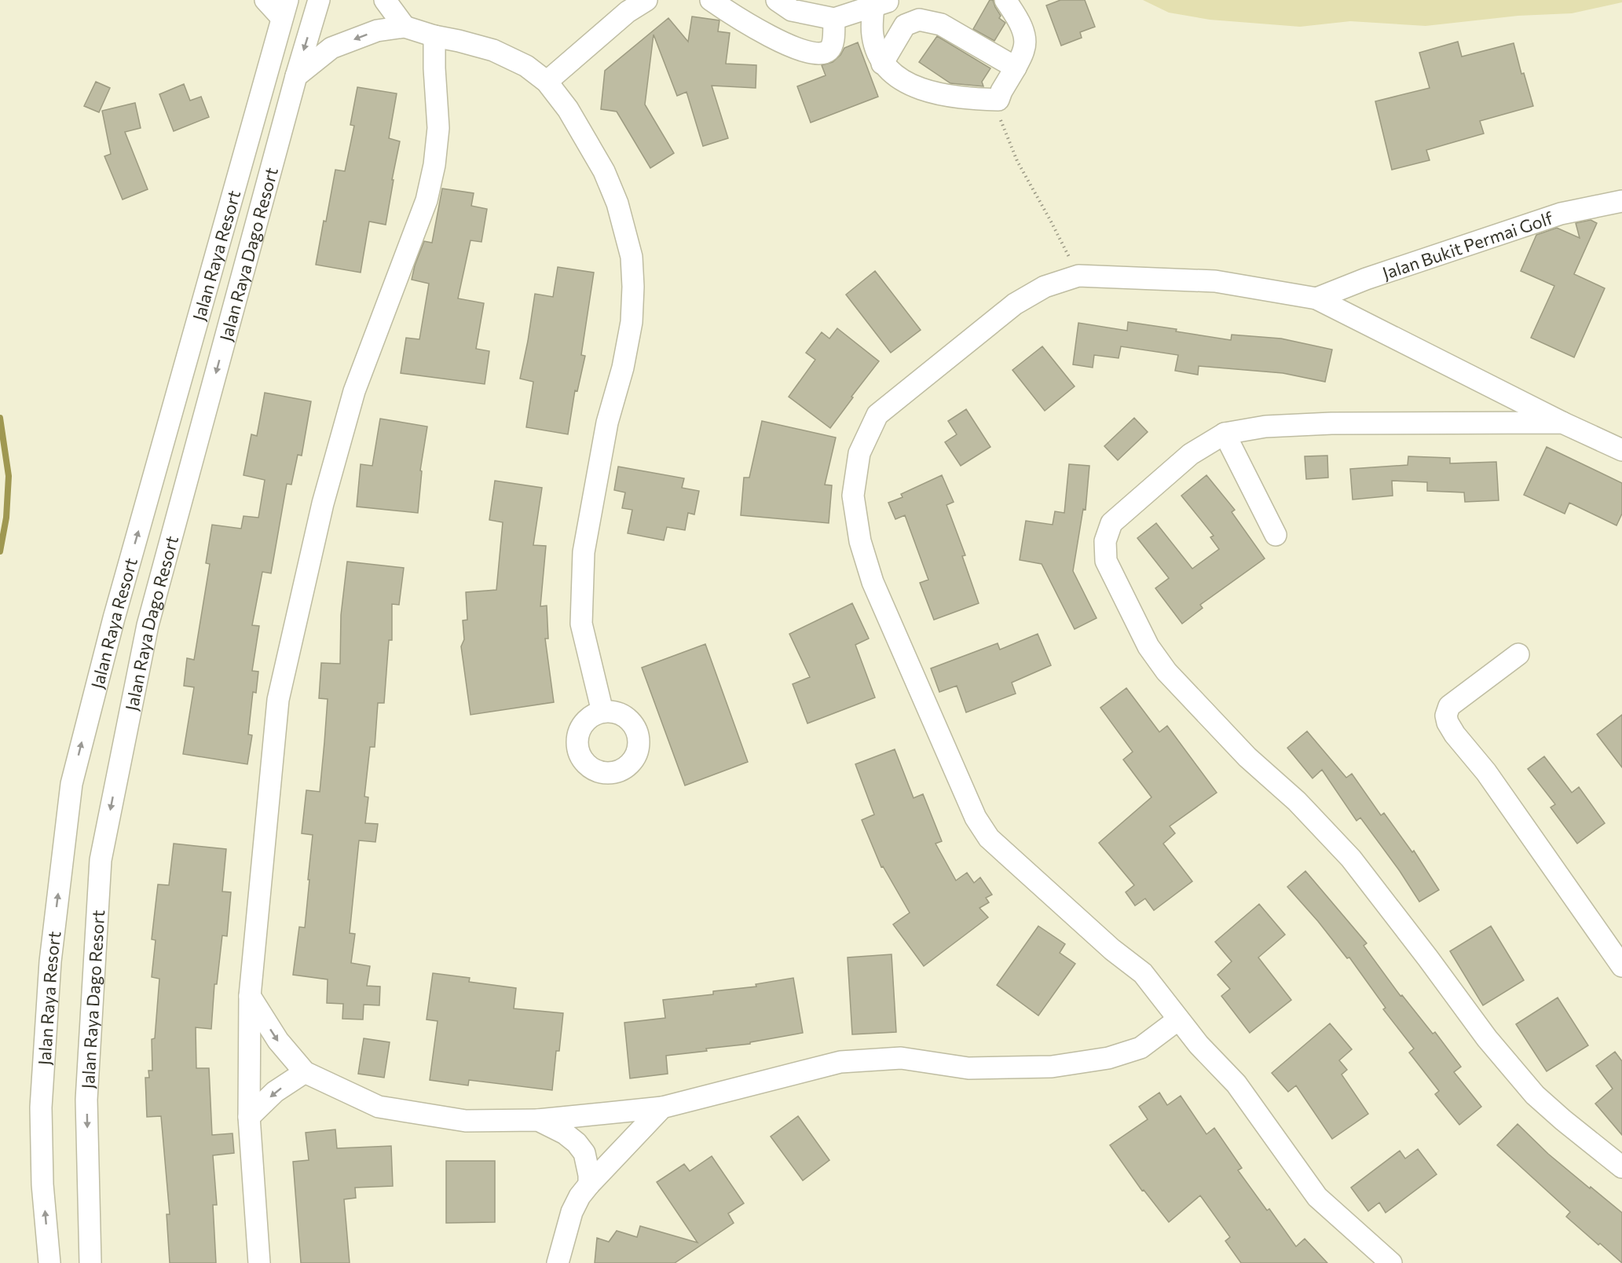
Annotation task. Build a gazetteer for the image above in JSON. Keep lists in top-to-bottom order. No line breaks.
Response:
{"streets":{"street":["Jalan Bukit Permai Golf","Jalan Raya Dago Resort","Jalan Raya Resort"]}}
